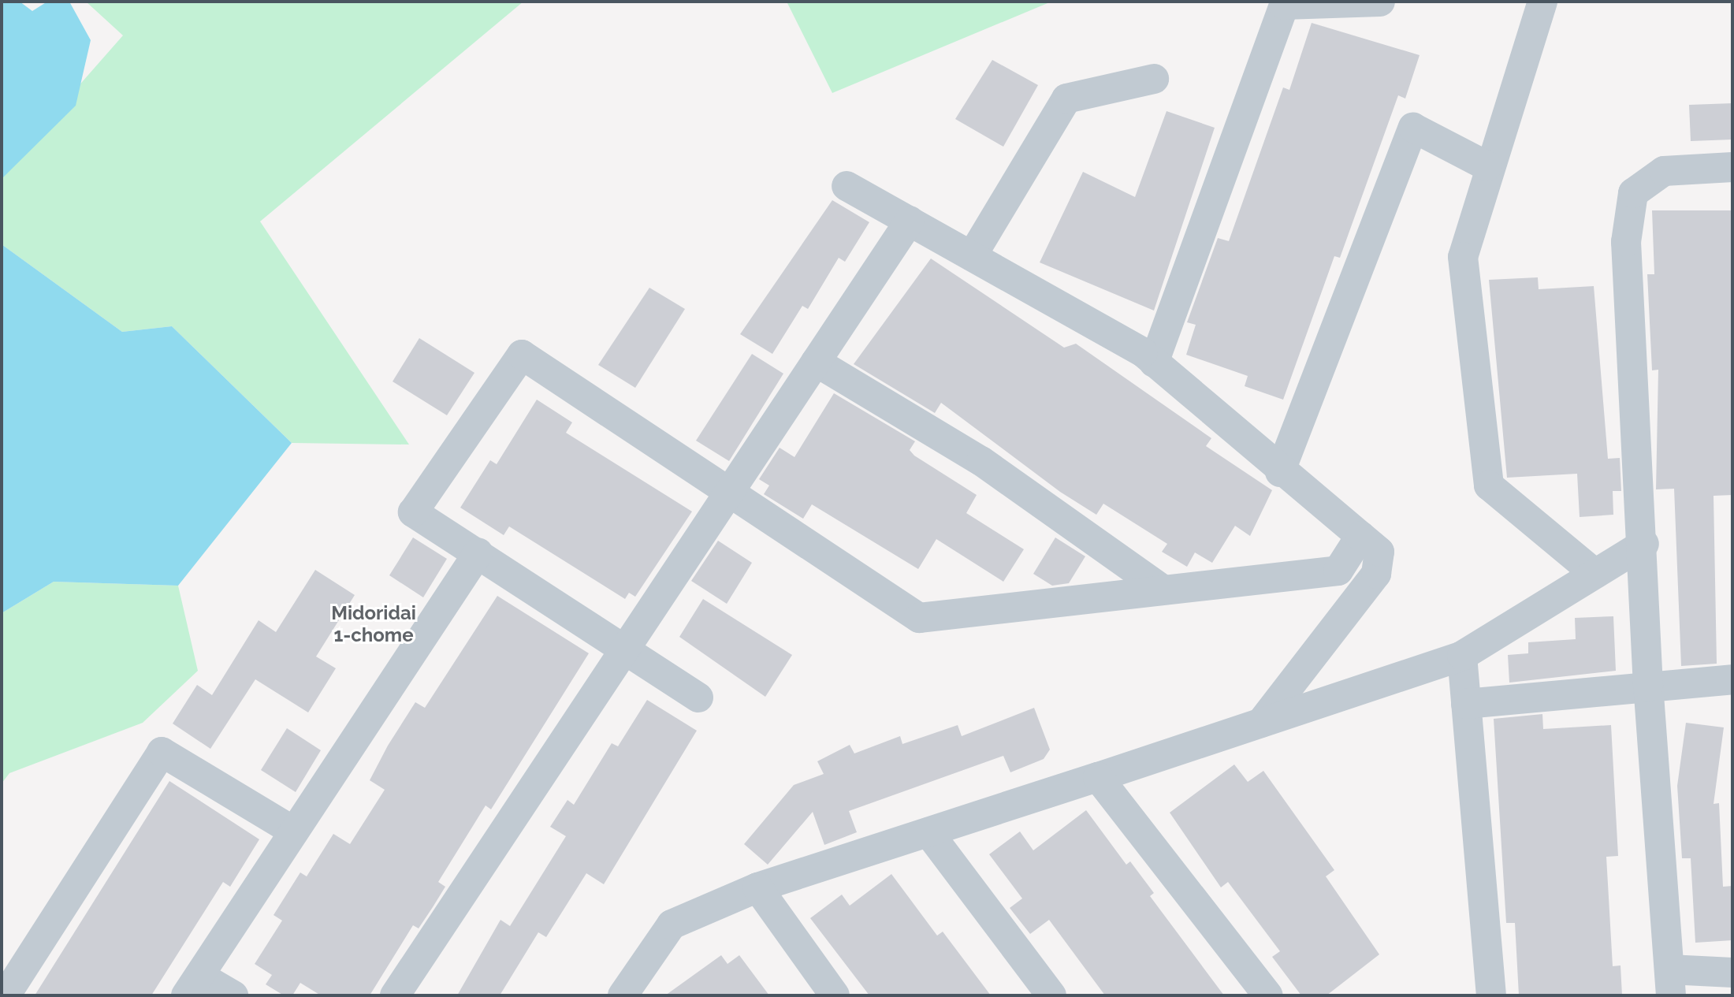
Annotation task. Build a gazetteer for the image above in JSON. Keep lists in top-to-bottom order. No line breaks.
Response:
{"districts":["Midoridai 1-chome"]}
